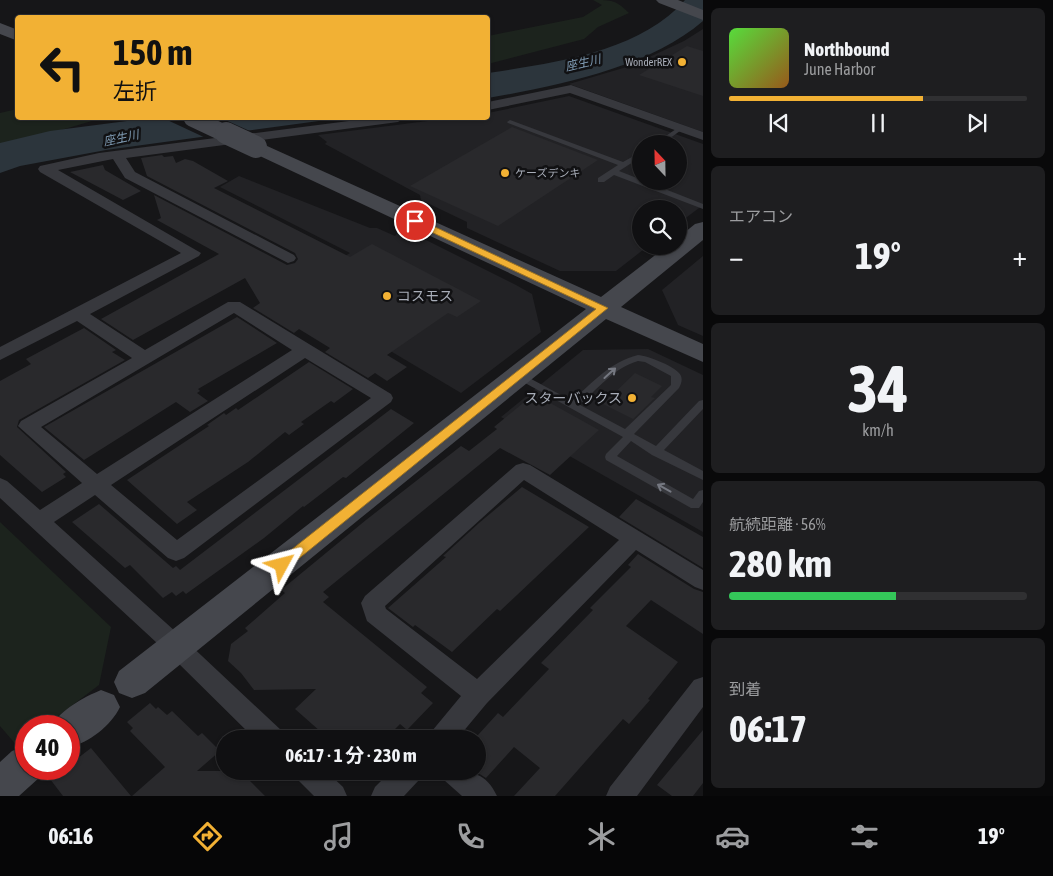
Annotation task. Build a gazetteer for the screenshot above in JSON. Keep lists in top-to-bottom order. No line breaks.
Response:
{"water":["座生川"],"places":["WonderREX","ケーズデンキ","コスモス","スターバックス"],"north":"top","page":{"turn":["150 m","左折"],"song":["Northbound","June Harbor"],"tile":["エアコン",["34","km/h"],["航続距離 · 56%","280 km"],["到着","06:17"]],"heat":["−","19°","+"],"limit":"40","trip":"06:17 · 1 分 · 230 m","tabs":["06:16","19°"]}}
